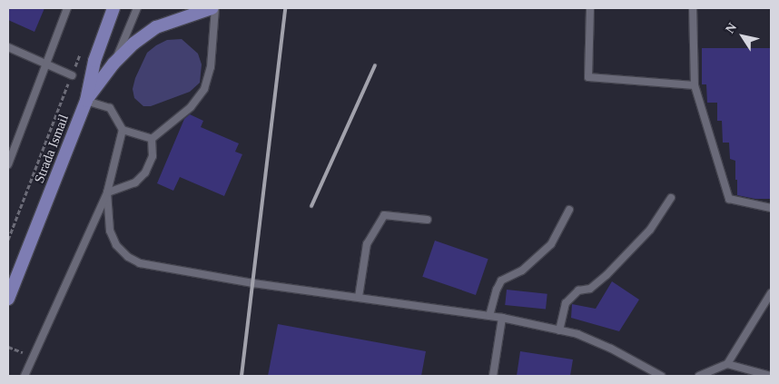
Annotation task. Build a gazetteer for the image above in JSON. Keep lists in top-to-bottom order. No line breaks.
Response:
{"streets":{"main road":["Strada Ismail"]},"north":"top left"}
